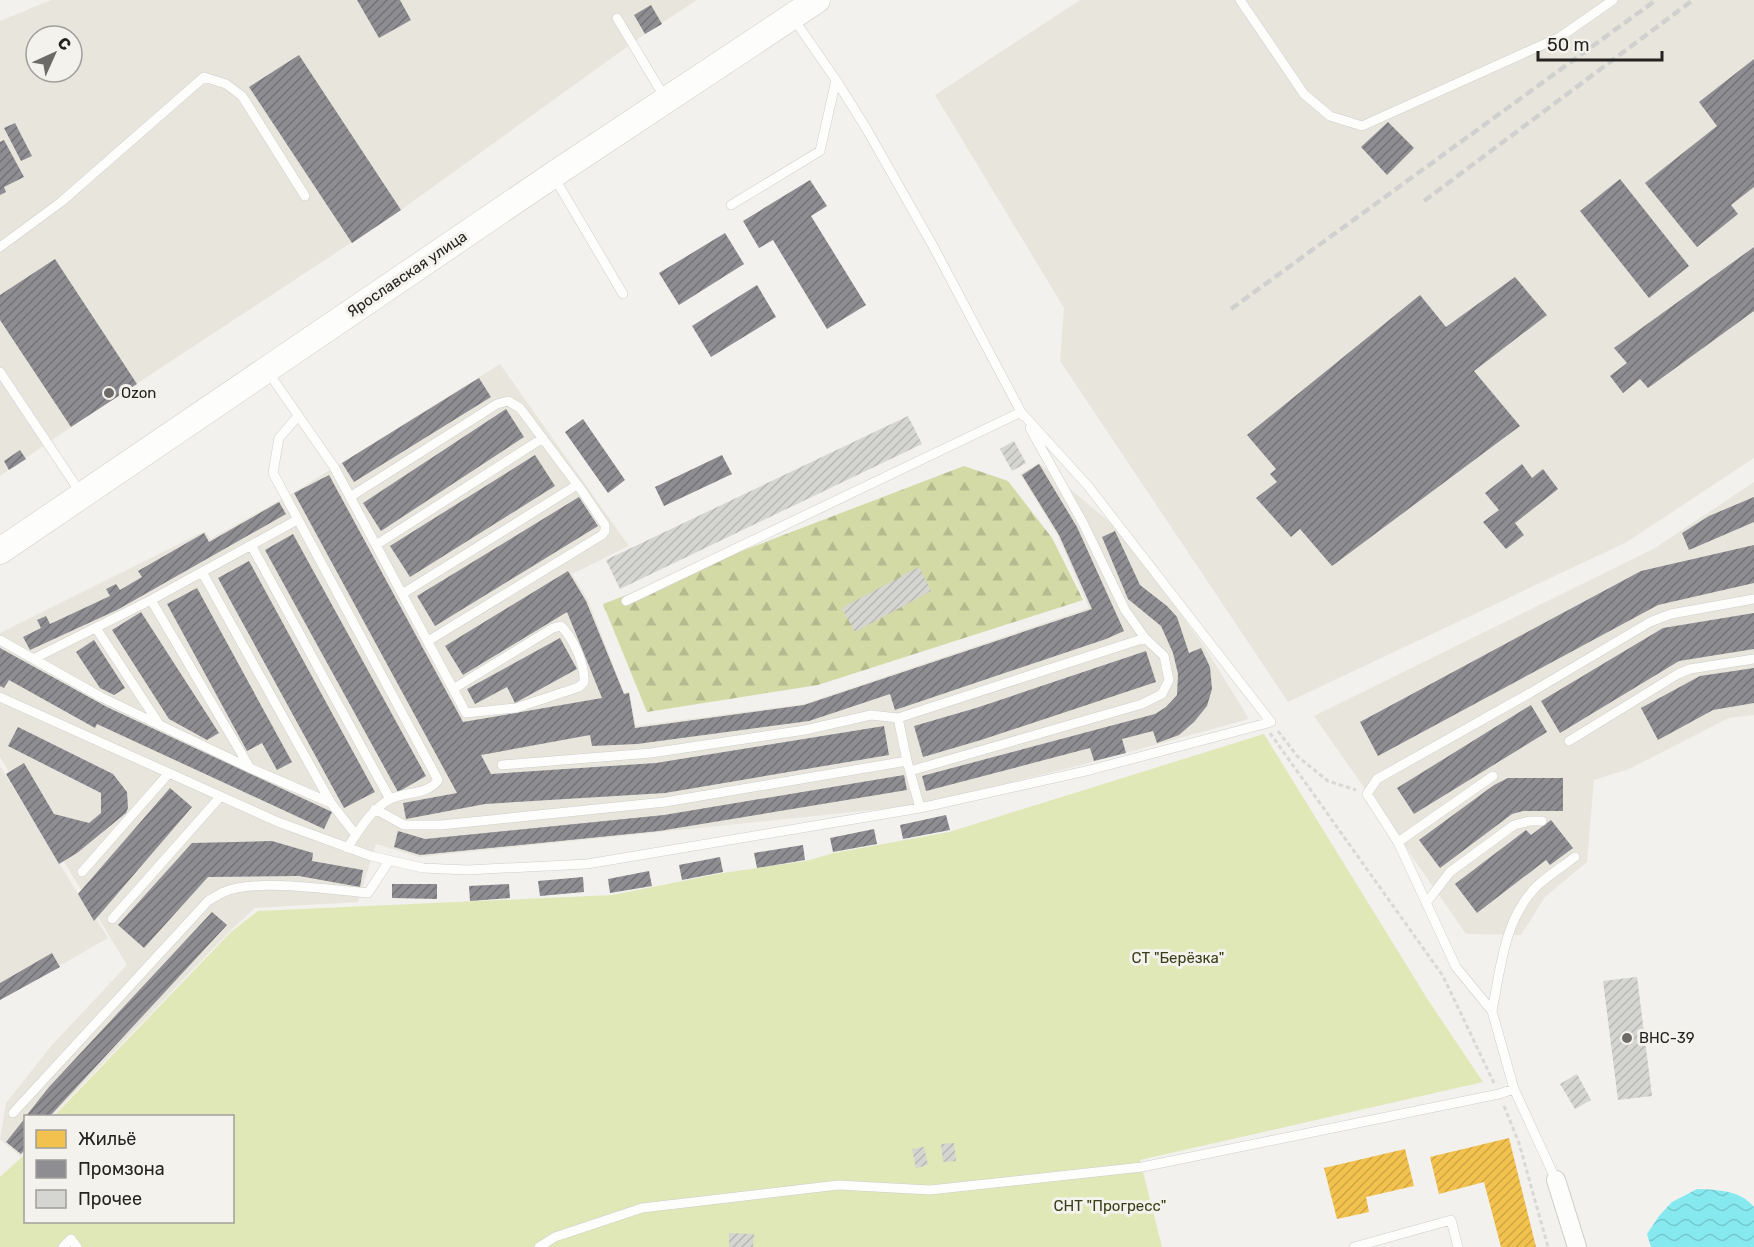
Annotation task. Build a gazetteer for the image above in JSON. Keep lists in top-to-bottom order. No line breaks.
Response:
{"streets":{"main road":["Ярославская улица"]},"parks":["СТ \"Берёзка\"","СНТ \"Прогресс\""],"places":["Ozon","ВНС-39"],"legend":["Жильё","Промзона","Прочее"],"scale_bar":"50 m","north":"top right"}
